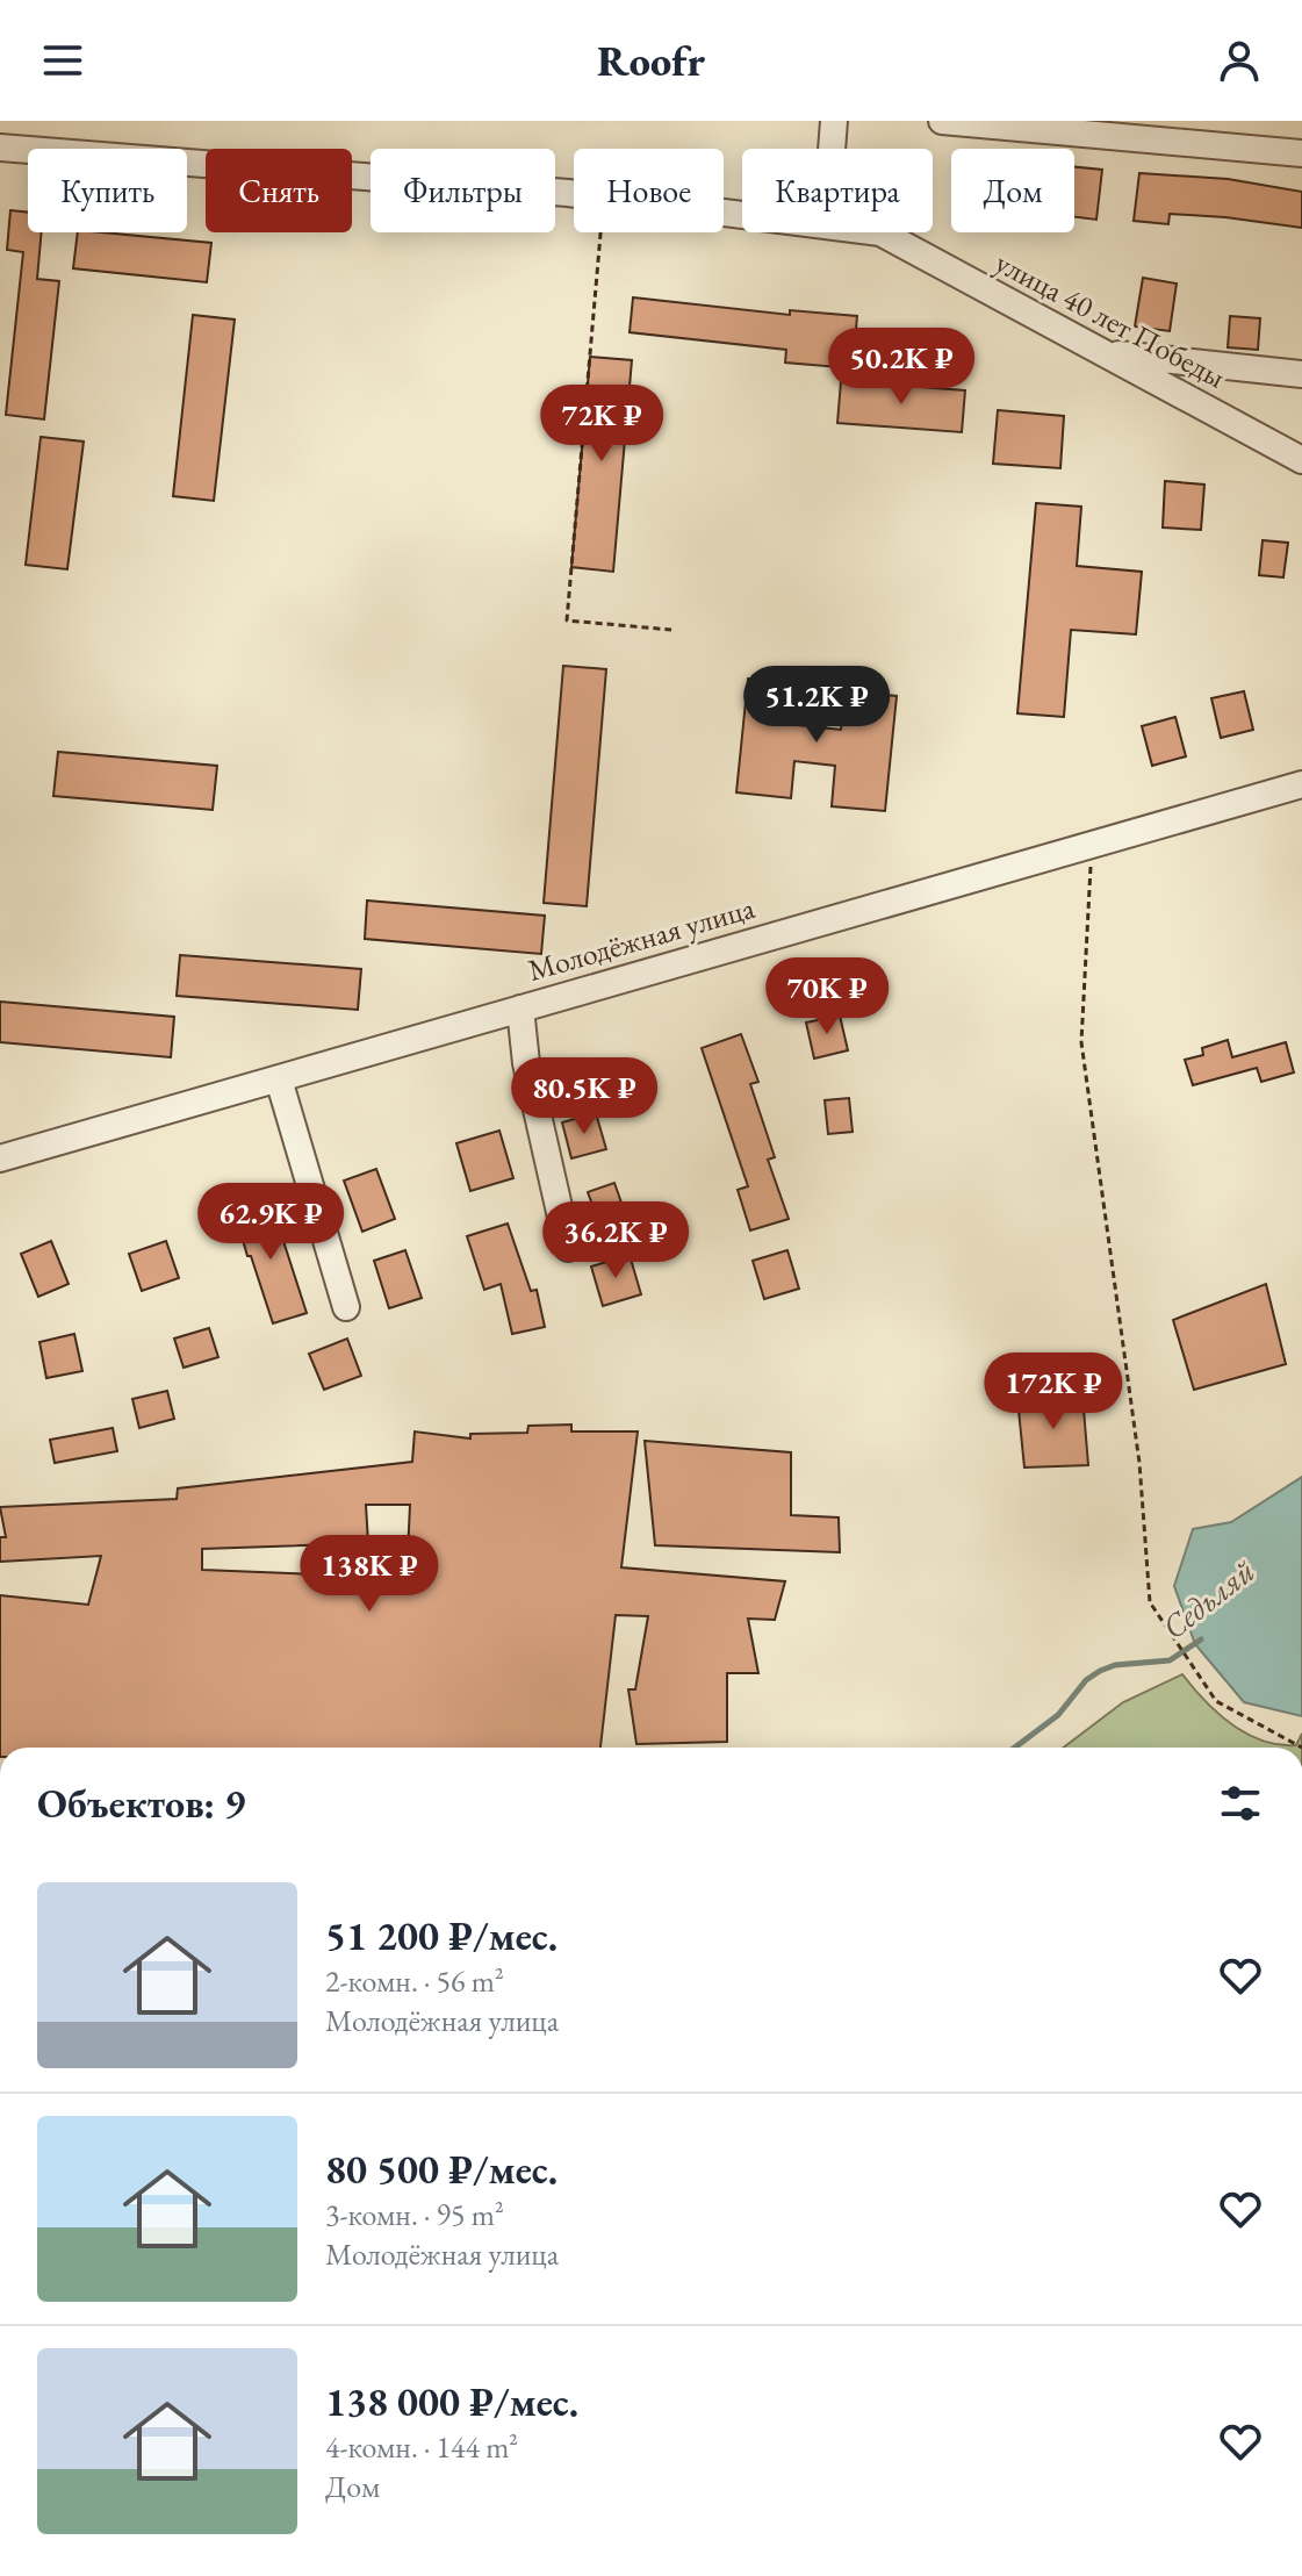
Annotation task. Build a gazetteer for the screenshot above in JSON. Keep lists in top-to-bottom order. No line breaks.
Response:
{"streets":{"street":["улица 40 лет Победы","Молодёжная улица"]},"water":["Седьляй"],"page":{"header":"Roofr","chip":["Купить","Снять","Фильтры","Новое","Квартира","Дом"],"price":["50.2K ₽","72K ₽","51.2K ₽","70K ₽","80.5K ₽","62.9K ₽","36.2K ₽","172K ₽","138K ₽"],"heading":"Объектов: 9","list":[{"name":"51 200 ₽/мес.","note":"2-комн. · 56 m² · Молодёжная улица"},{"name":"80 500 ₽/мес.","note":"3-комн. · 95 m² · Молодёжная улица"},{"name":"138 000 ₽/мес.","note":"4-комн. · 144 m² · Дом"}]}}
